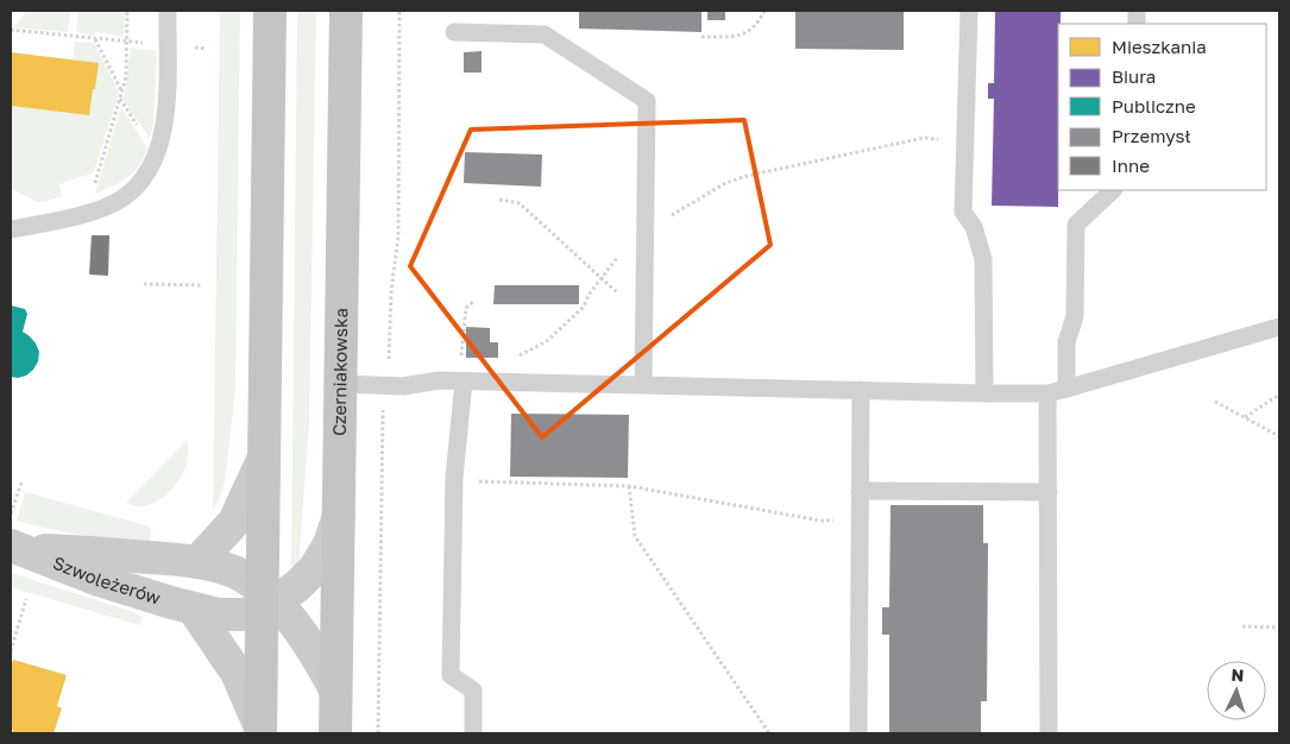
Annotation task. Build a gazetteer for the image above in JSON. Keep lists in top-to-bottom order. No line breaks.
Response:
{"streets":{"main road":["Czerniakowska"],"street":["Szwoleżerów"]},"crossings":[["Czerniakowska","Szwoleżerów"]],"legend":["Mieszkania","Biura","Publiczne","Przemysł","Inne"],"north":"top"}
